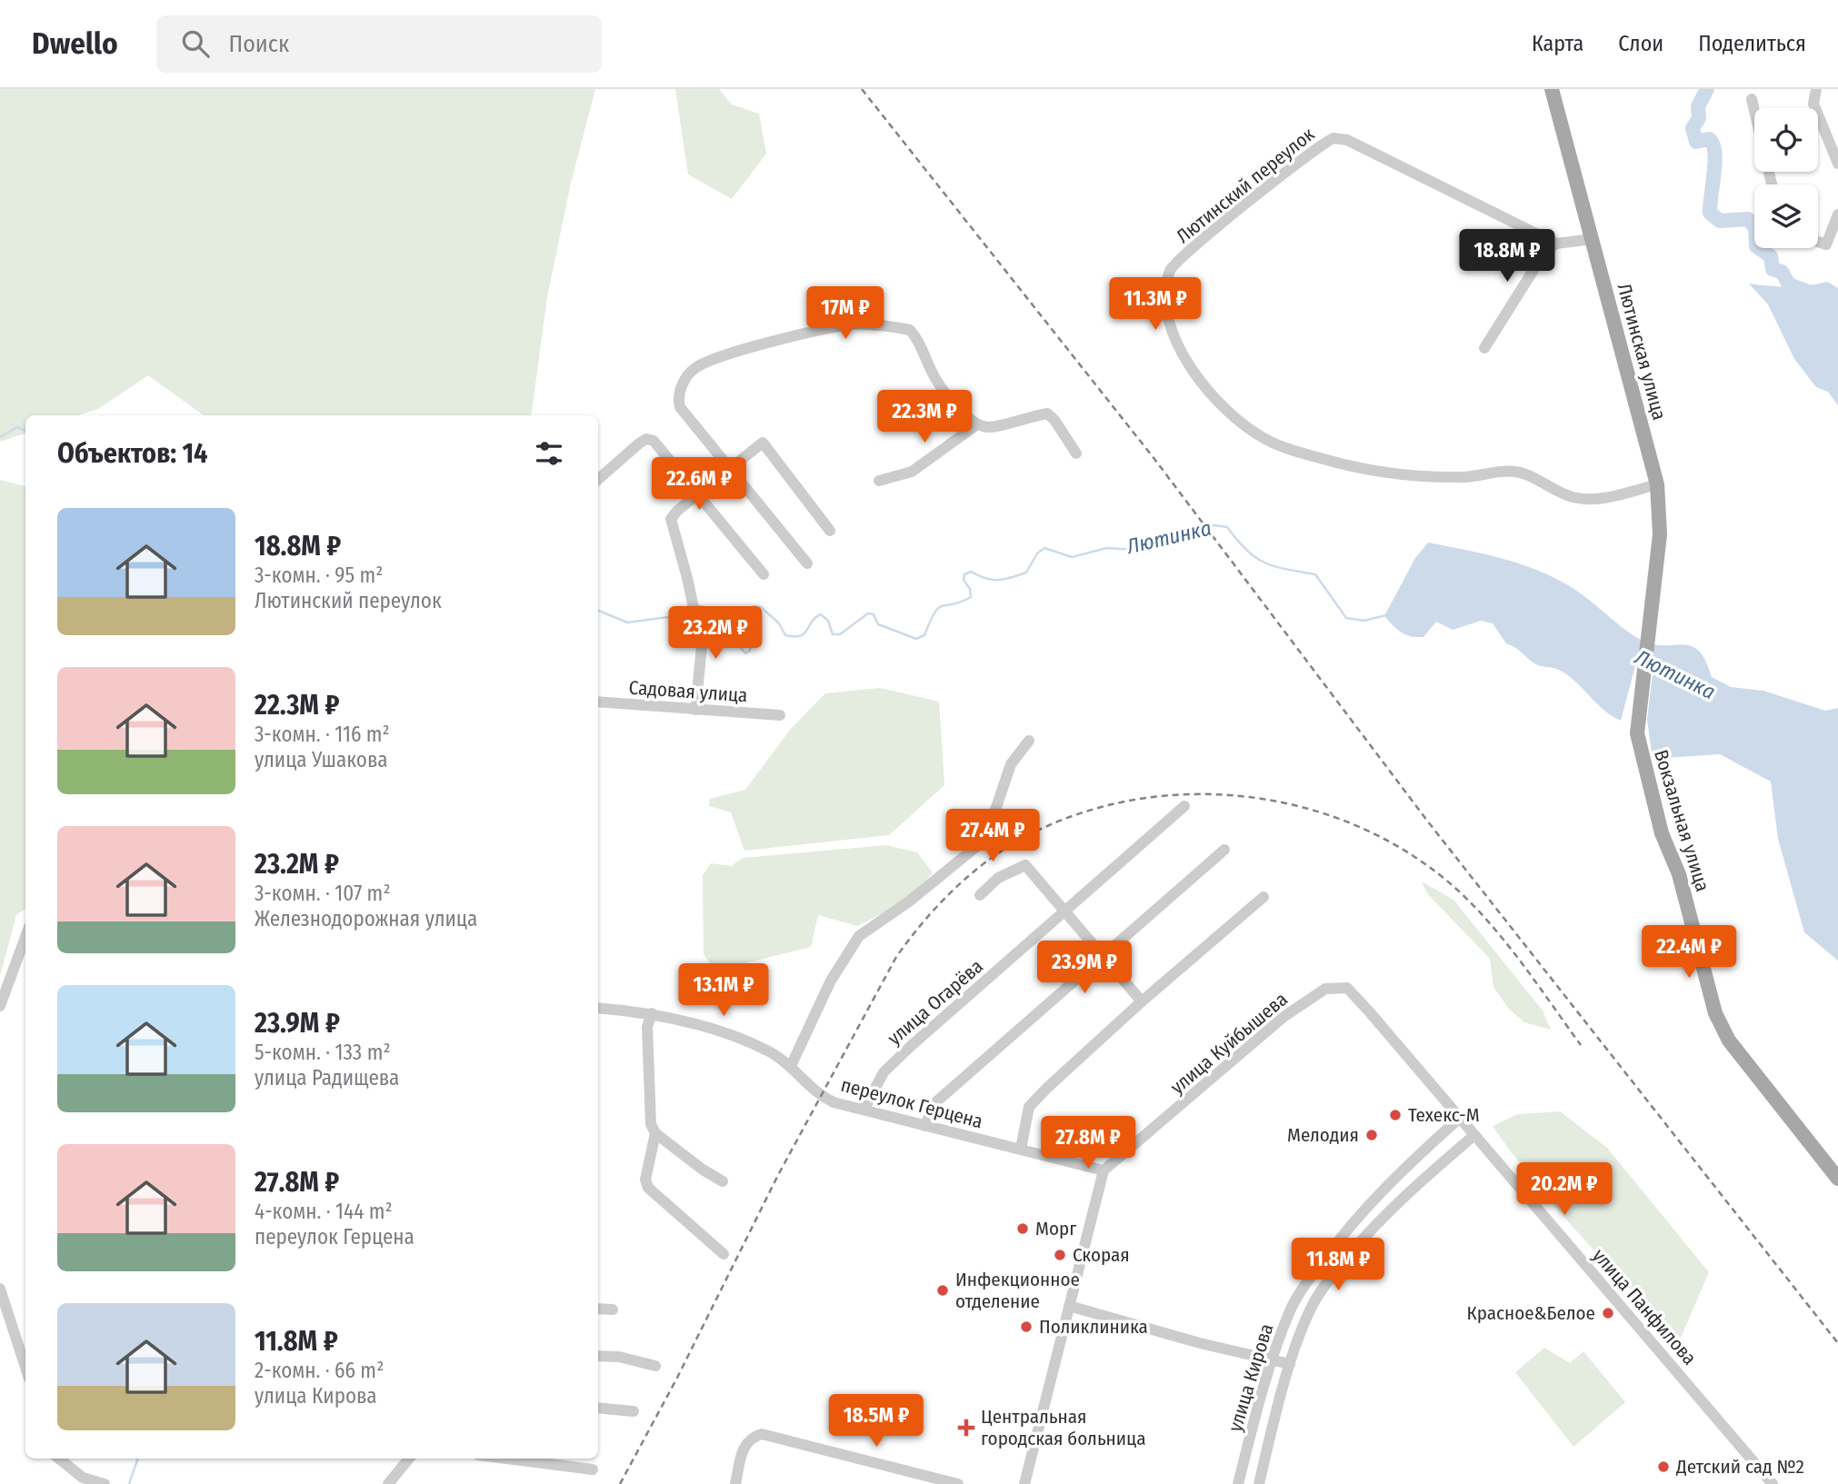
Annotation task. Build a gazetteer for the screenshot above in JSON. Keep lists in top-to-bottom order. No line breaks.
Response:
{"streets":{"main road":["Лютинская улица","Вокзальная улица"],"street":["Лютинский переулок","Садовая улица","улица Огарёва","улица Куйбышева","переулок Герцена","улица Панфилова","улица Кирова"]},"crossings":[["Лютинский переулок","Лютинская улица"],["Лютинская улица","Вокзальная улица"],["улица Огарёва","переулок Герцена"],["улица Куйбышева","переулок Герцена"],["улица Куйбышева","улица Панфилова"],["улица Панфилова","улица Кирова"]],"water":["Лютинка"],"places":{"other":["Техекс-М","Мелодия","Морг","Скорая","Инфекционное отделение","Красное&Белое","Поликлиника","Детский сад №2"],"health":["Центральная городская больница"]},"page":{"header":"Dwello","search":"Поиск","nav":["Карта","Слои","Поделиться"],"price":["18.8M ₽","11.3M ₽","17M ₽","22.3M ₽","22.6M ₽","23.2M ₽","27.4M ₽","22.4M ₽","23.9M ₽","13.1M ₽","27.8M ₽","20.2M ₽","11.8M ₽","18.5M ₽"],"heading":"Объектов: 14","list":[{"name":"18.8M ₽","note":"3-комн. · 95 m² · Лютинский переулок"},{"name":"22.3M ₽","note":"3-комн. · 116 m² · улица Ушакова"},{"name":"23.2M ₽","note":"3-комн. · 107 m² · Железнодорожная улица"},{"name":"23.9M ₽","note":"5-комн. · 133 m² · улица Радищева"},{"name":"27.8M ₽","note":"4-комн. · 144 m² · переулок Герцена"},{"name":"11.8M ₽","note":"2-комн. · 66 m² · улица Кирова"}]}}
